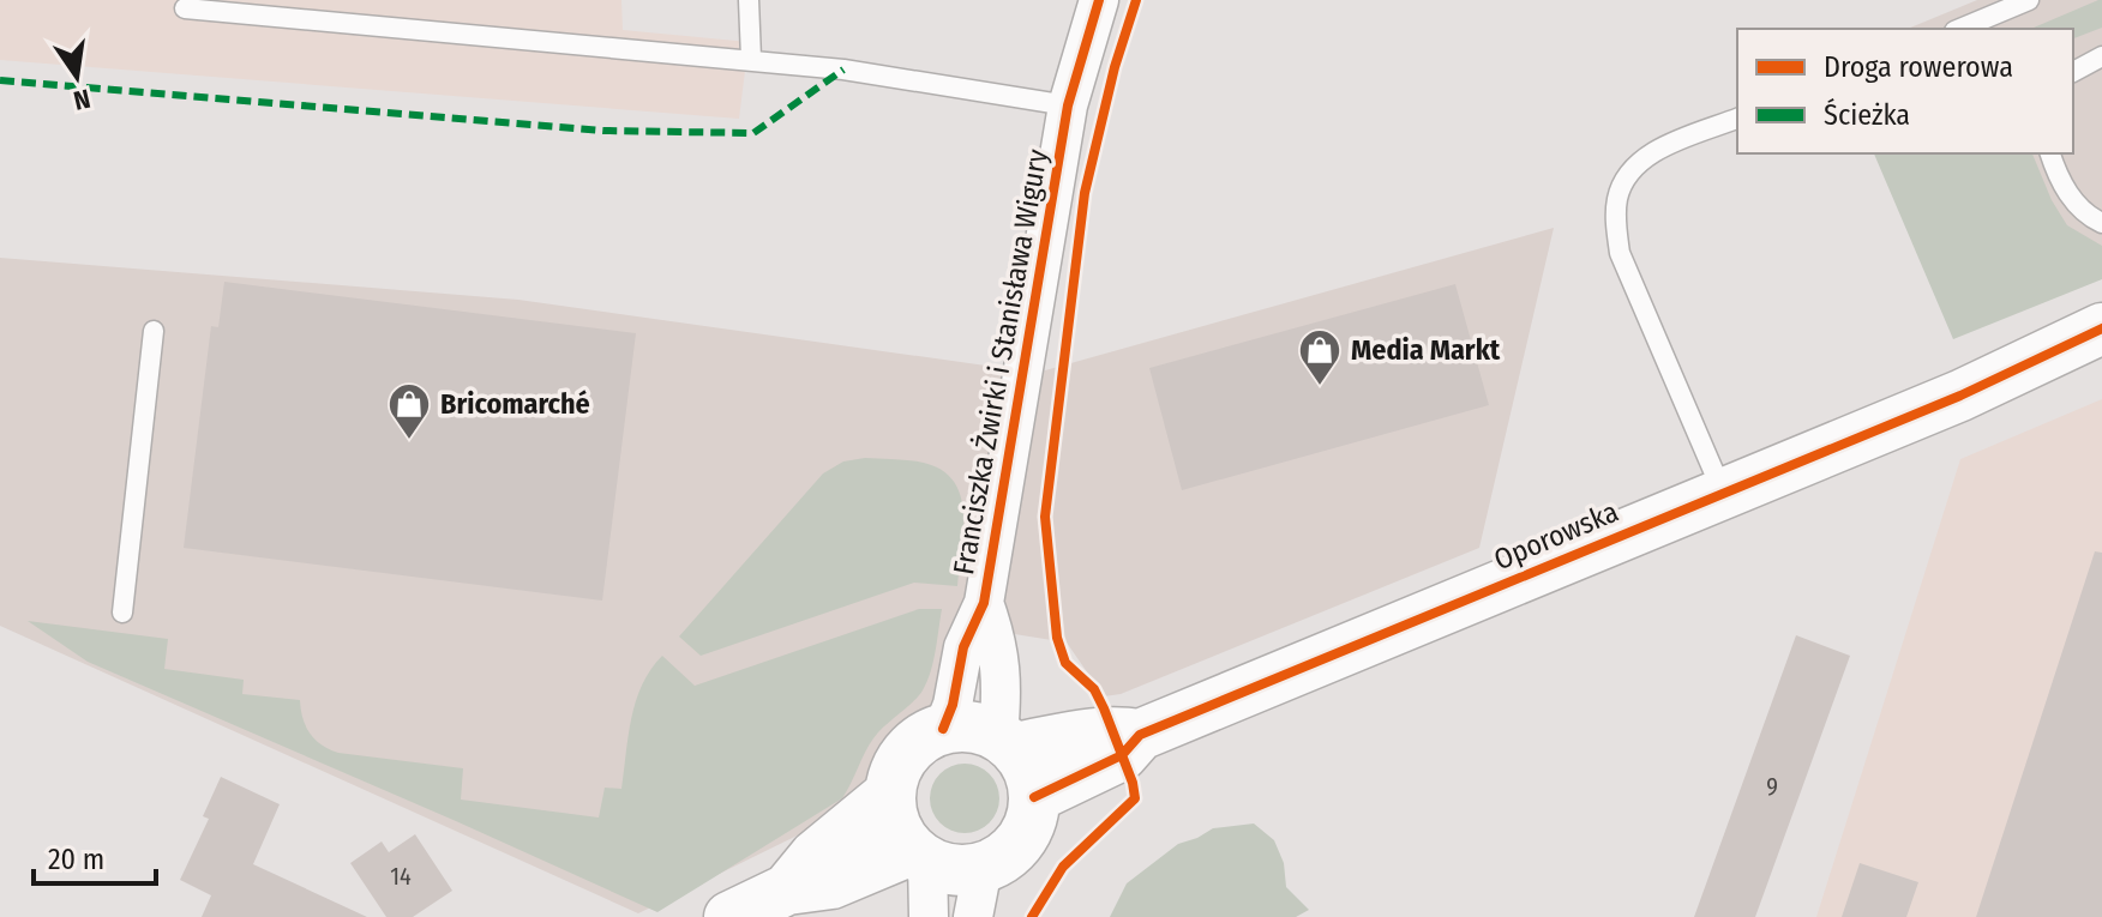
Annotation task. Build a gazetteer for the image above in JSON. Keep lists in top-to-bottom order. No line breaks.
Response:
{"streets":{"street":["Franciszka Żwirki i Stanisława Wigury","Oporowska"]},"crossings":[["Franciszka Żwirki i Stanisława Wigury","Oporowska"]],"places":{"shop":["Media Markt","Bricomarché"]},"house_numbers":["9","14"],"legend":["Droga rowerowa","Ścieżka"],"scale_bar":"20 m","north":"bottom"}
